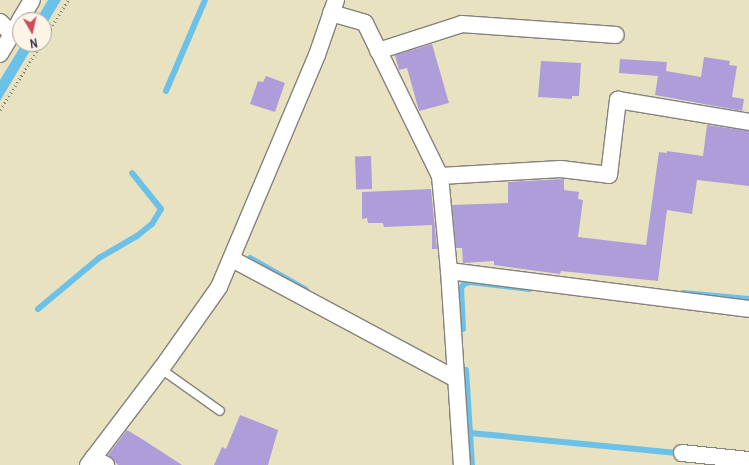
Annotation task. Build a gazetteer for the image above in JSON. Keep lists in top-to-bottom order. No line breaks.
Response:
{"north":"bottom"}
